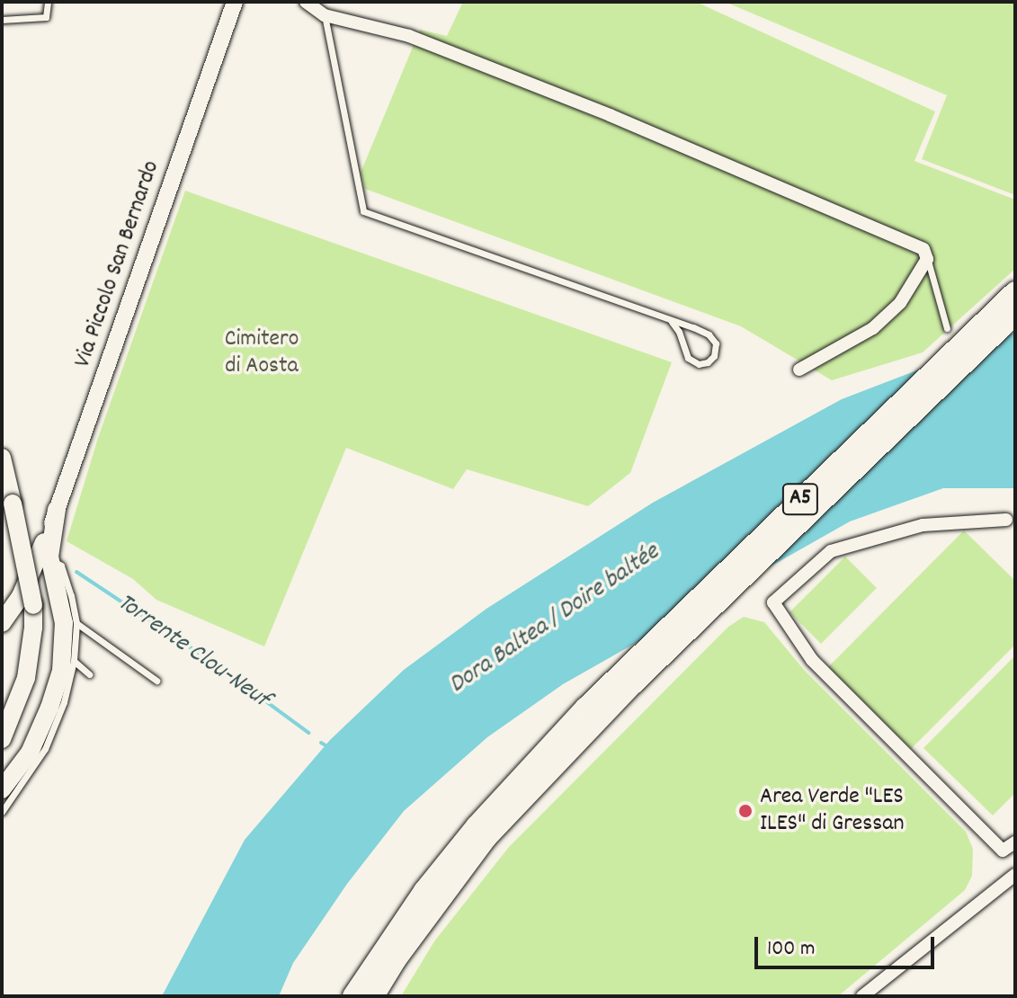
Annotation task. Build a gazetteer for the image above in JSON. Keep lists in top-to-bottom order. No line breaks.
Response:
{"streets":{"highway":["A5"],"street":["Via Piccolo San Bernardo"]},"water":["Dora Baltea / Doire baltée","Torrente Clou-Neuf"],"parks":["Cimitero di Aosta"],"places":["Area Verde \"LES ILES\" di Gressan"],"scale_bar":"100 m"}
